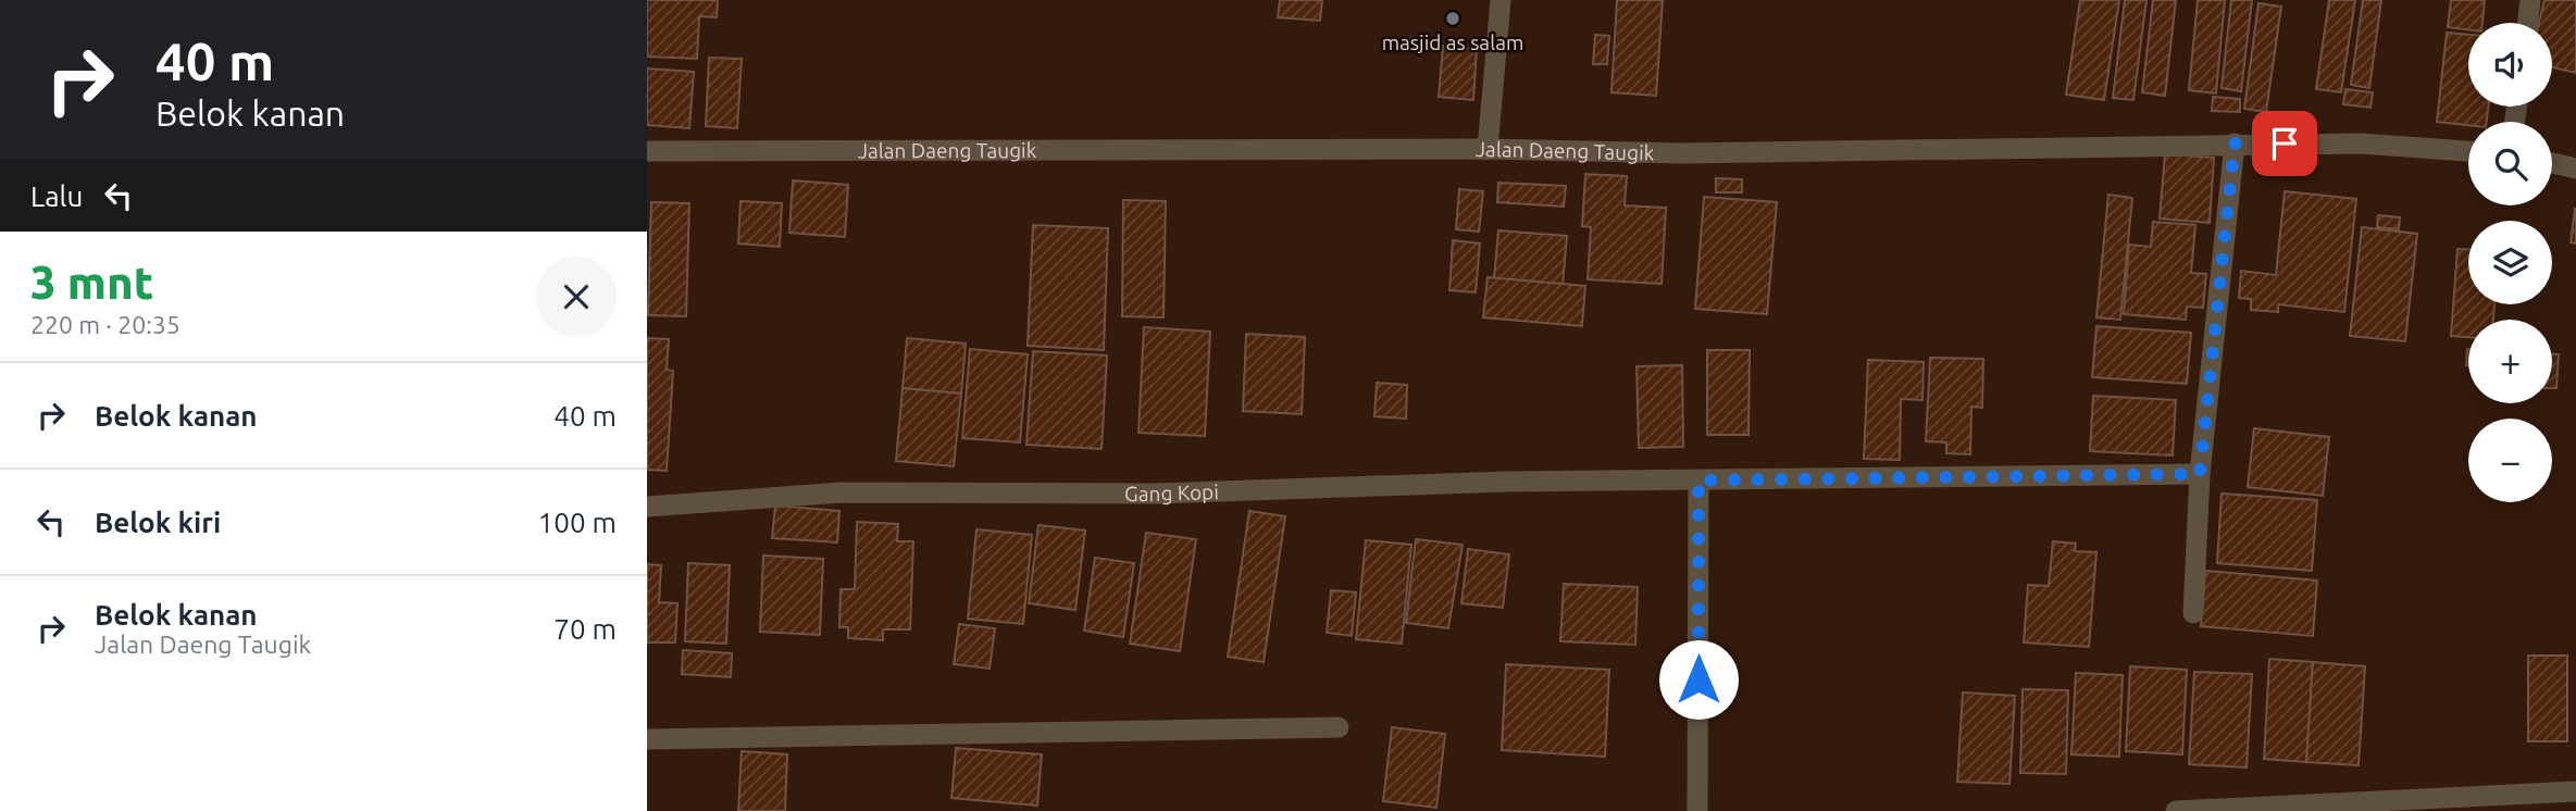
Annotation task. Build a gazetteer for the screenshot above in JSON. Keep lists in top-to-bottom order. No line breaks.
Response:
{"streets":{"street":["Jalan Daeng Taugik","Gang Kopi"]},"places":["masjid as salam"],"page":{"turn":["40 m","Belok kanan"],"map_buttons":["+","−"],"then":"Lalu","heading":["3 mnt","220 m · 20:35"],"list":[{"name":"Belok kanan","value":"40 m"},{"name":"Belok kiri","value":"100 m"},{"name":"Belok kanan","note":"Jalan Daeng Taugik","value":"70 m"}]}}
